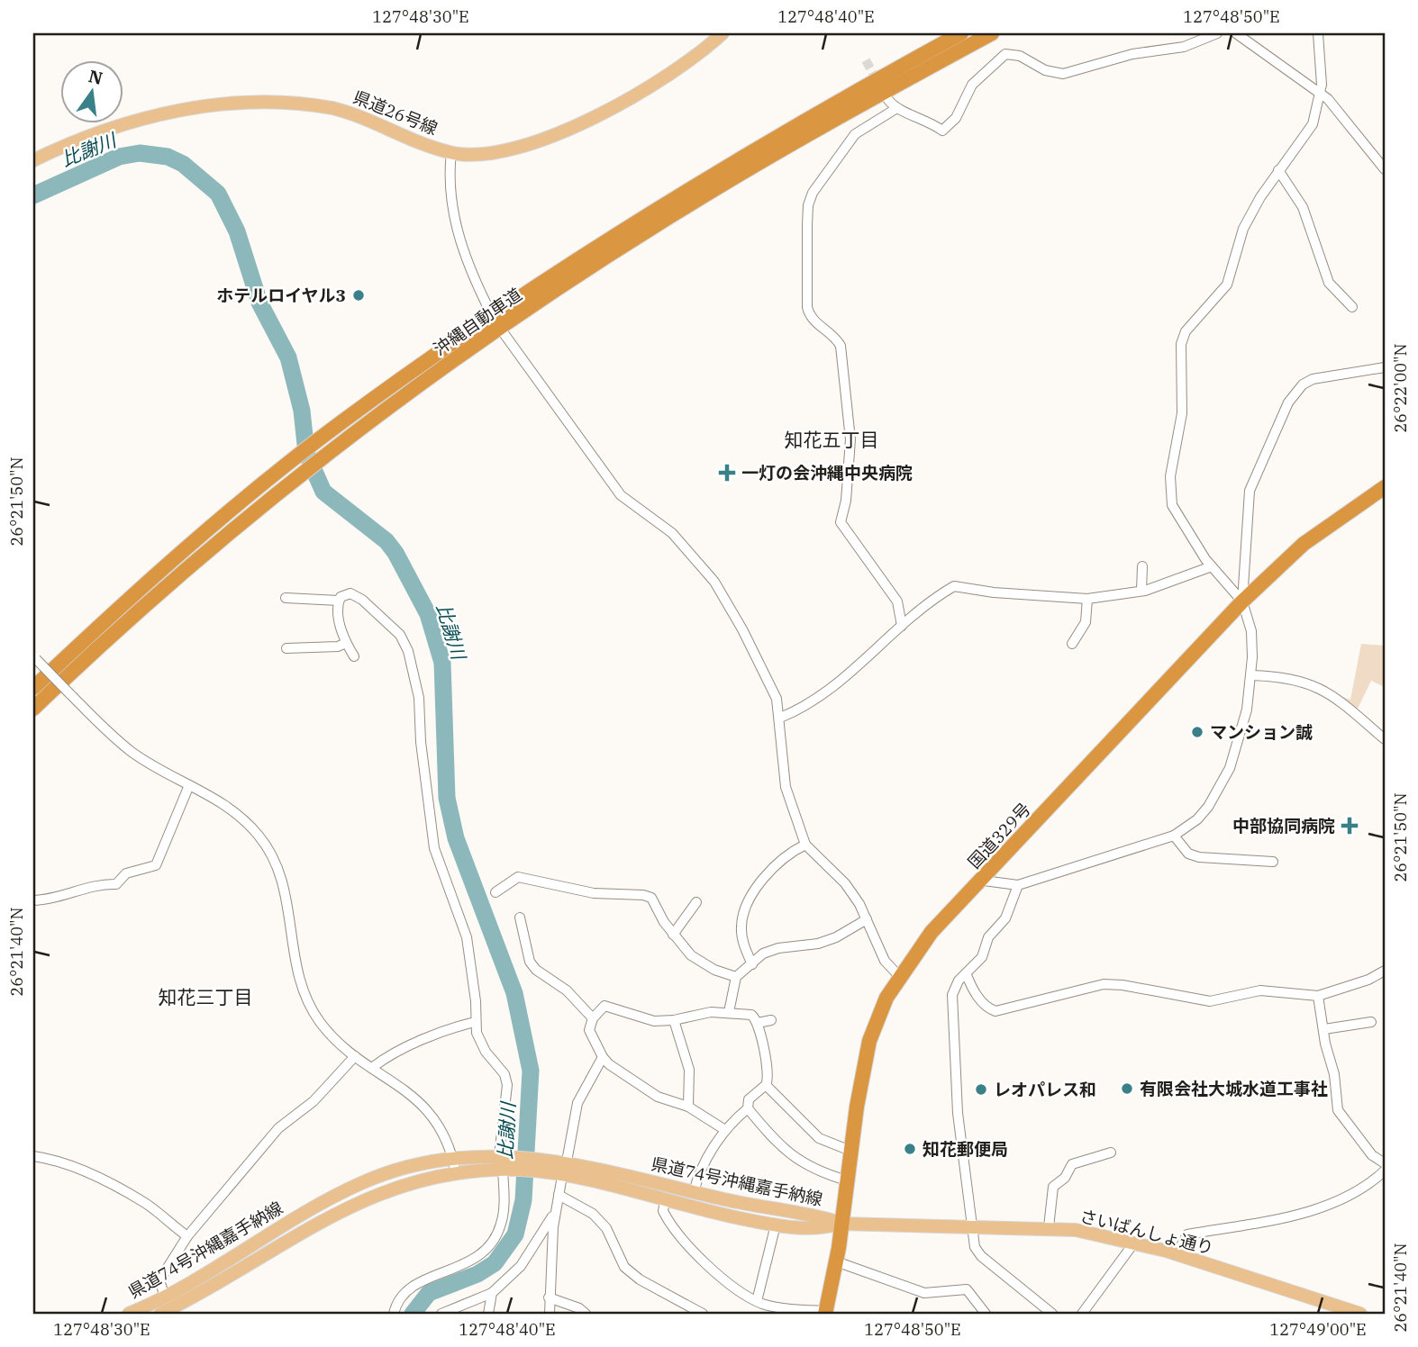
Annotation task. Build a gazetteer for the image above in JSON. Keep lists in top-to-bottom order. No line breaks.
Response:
{"streets":{"highway":["沖縄自動車道","国道329号"],"main road":["県道26号線","県道74号沖縄嘉手納線","さいばんしょ通り"]},"crossings":[["国道329号","県道74号沖縄嘉手納線"],["国道329号","さいばんしょ通り"],["県道74号沖縄嘉手納線","さいばんしょ通り"]],"districts":["知花五丁目","知花三丁目"],"water":["比謝川"],"places":{"other":["ホテルロイヤル3","マンション誠","有限会社大城水道工事社","レオパレス和","知花郵便局"],"health":["一灯の会沖縄中央病院","中部協同病院"]},"north":"top","coordinates":["127°48'30\"E","127°48'40\"E","127°48'50\"E","26°22'00\"N","26°21'50\"N","26°21'40\"N","127°49'00\"E"]}
